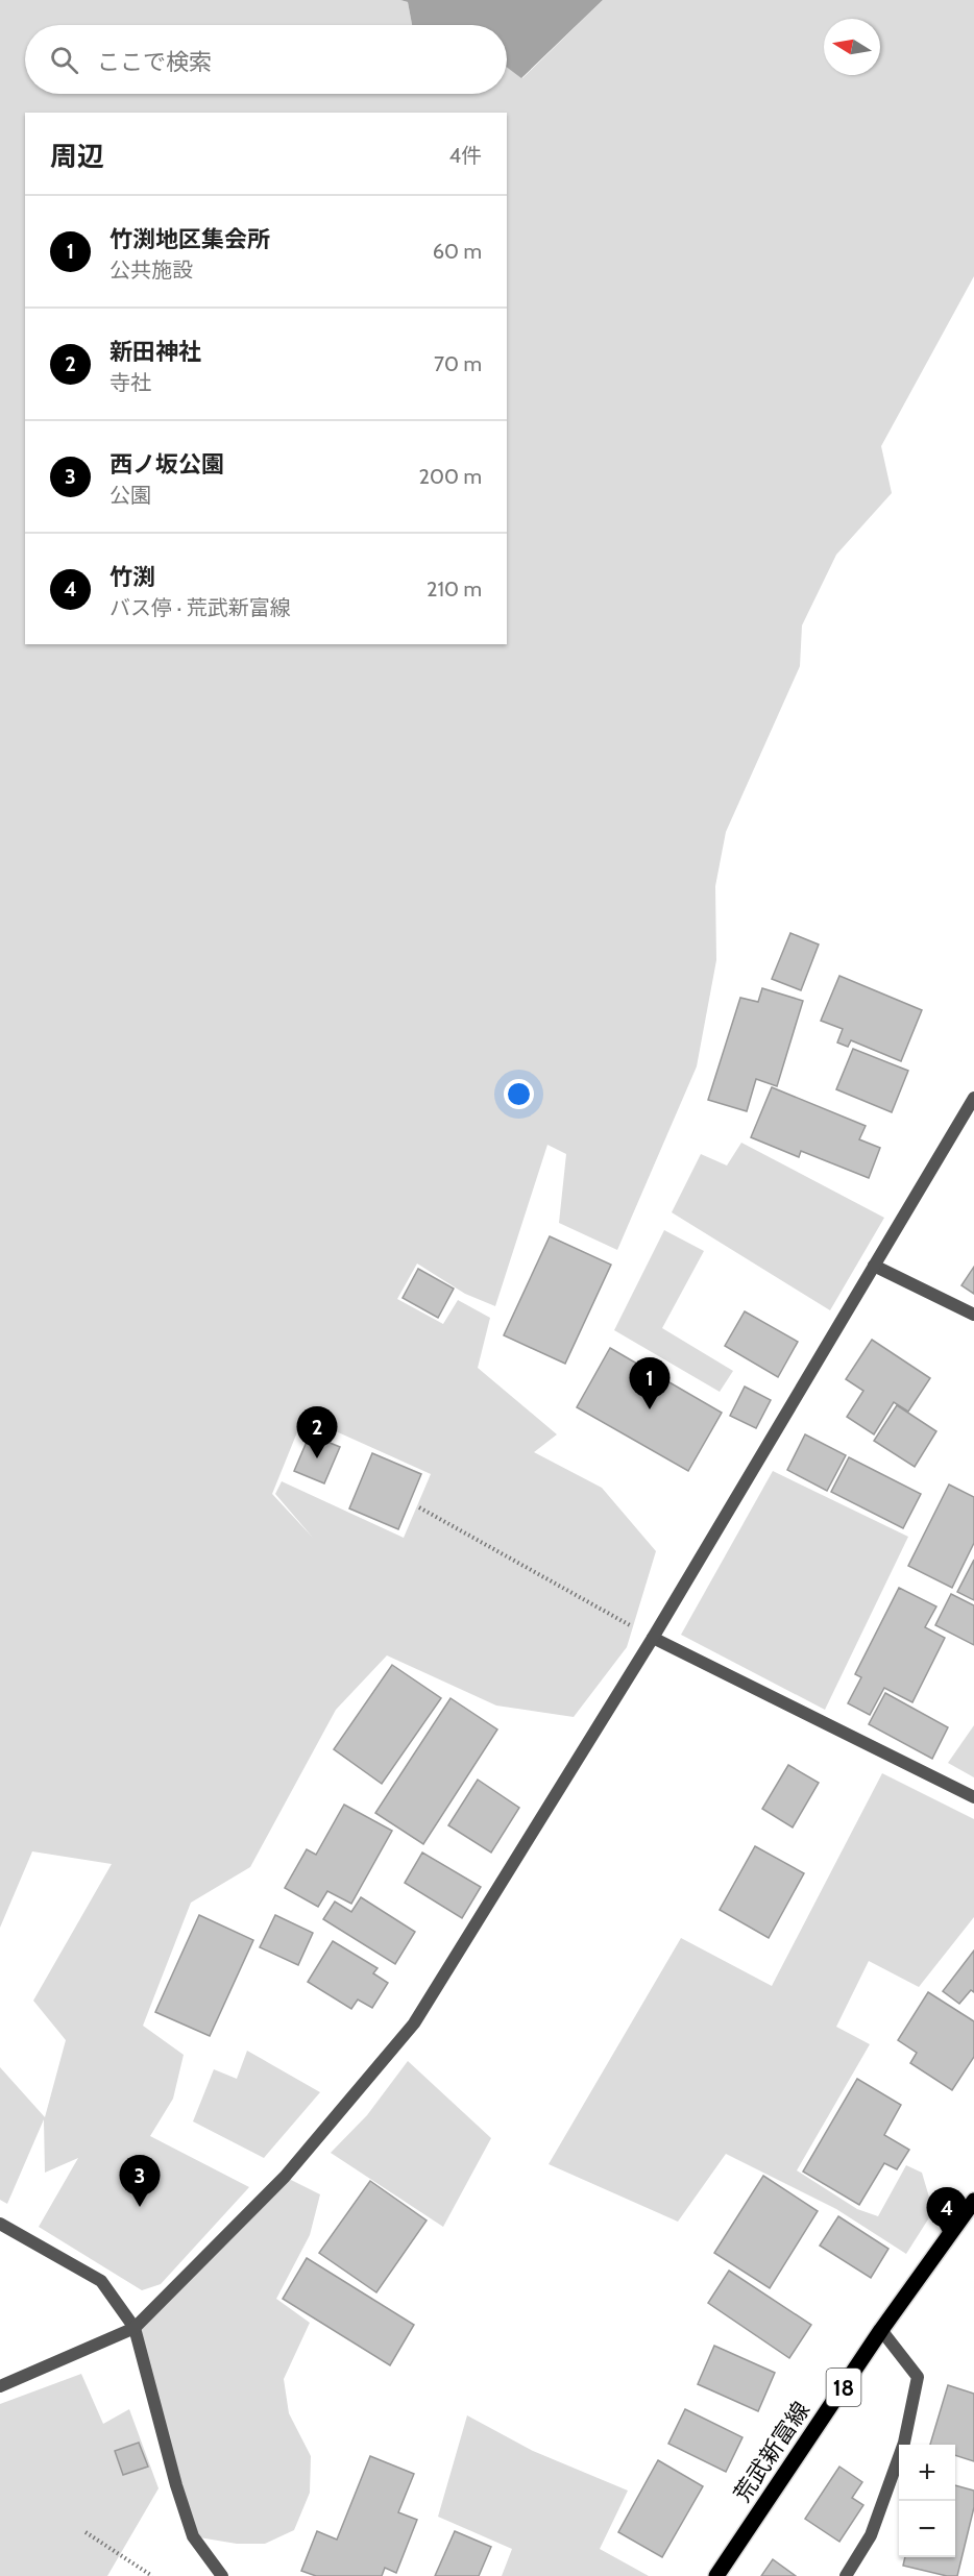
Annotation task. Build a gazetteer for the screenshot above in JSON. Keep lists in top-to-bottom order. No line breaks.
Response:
{"streets":{"main road":["18","荒武新富線"]},"north":"left","page":{"search":"ここで検索","heading":["周辺","4件"],"list":[{"mark":"1","name":"竹渕地区集会所","note":"公共施設","value":"60 m"},{"mark":"2","name":"新田神社","note":"寺社","value":"70 m"},{"mark":"3","name":"西ノ坂公園","note":"公園","value":"200 m"},{"mark":"4","name":"竹渕","note":"バス停 · 荒武新富線","value":"210 m"}],"pins":["1","2","3","4"],"map_buttons":["+","−"]}}
